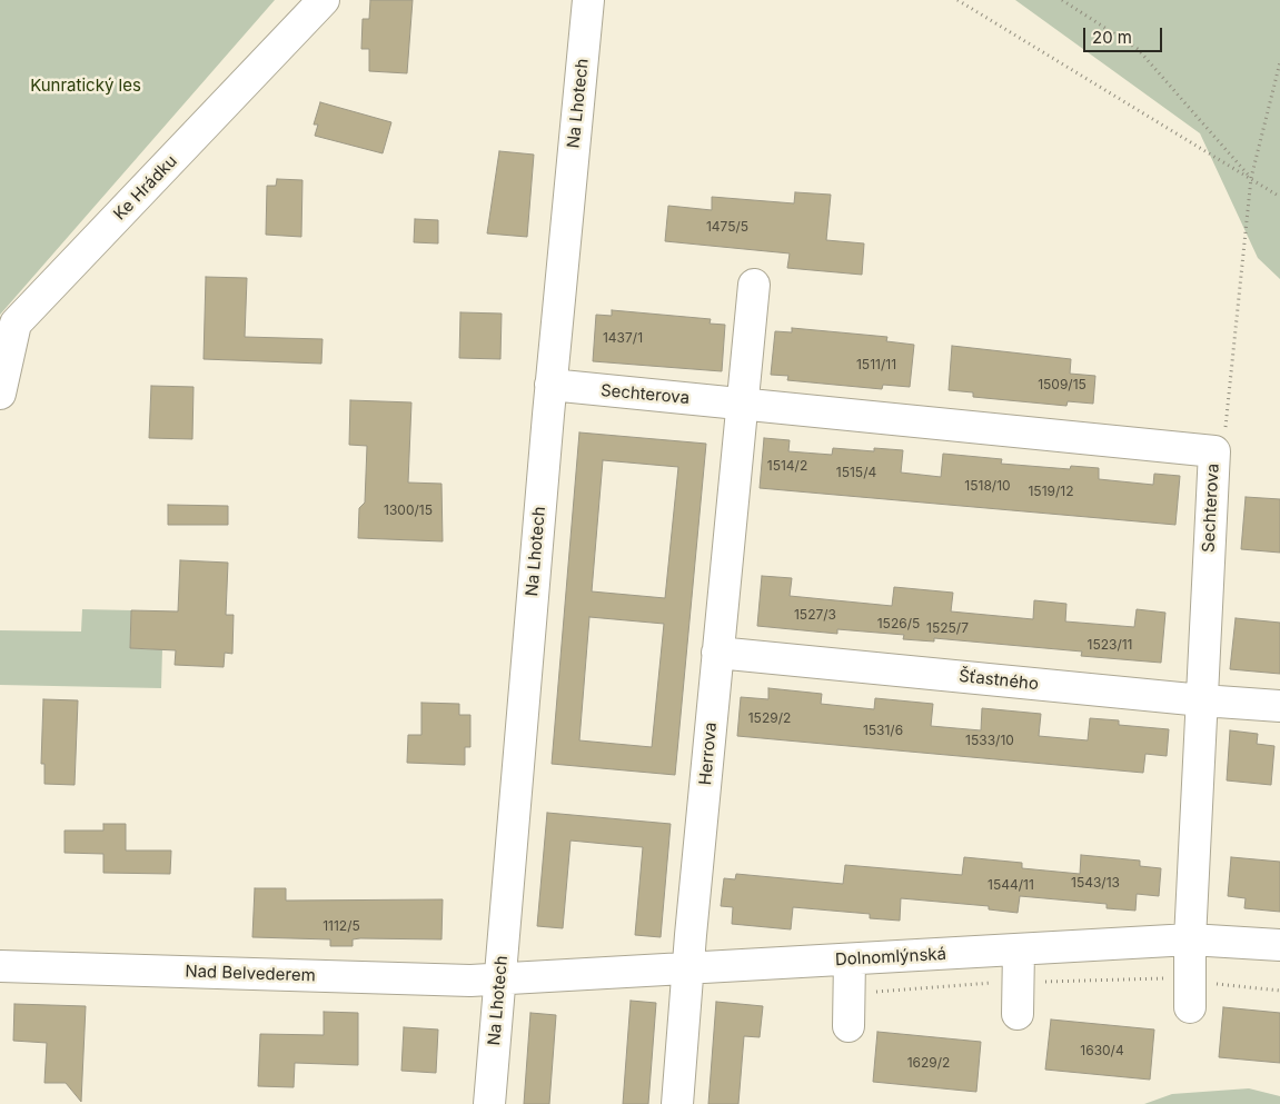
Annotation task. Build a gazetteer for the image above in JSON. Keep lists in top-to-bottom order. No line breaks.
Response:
{"streets":{"street":["Na Lhotech","Ke Hrádku","Sechterova","Šťastného","Herrova","Dolnomlýnská","Nad Belvederem"]},"crossings":[["Na Lhotech","Sechterova"],["Na Lhotech","Dolnomlýnská"],["Na Lhotech","Nad Belvederem"],["Sechterova","Šťastného"],["Sechterova","Herrova"],["Sechterova","Dolnomlýnská"],["Šťastného","Herrova"],["Herrova","Dolnomlýnská"],["Dolnomlýnská","Nad Belvederem"]],"parks":["Kunratický les"],"house_numbers":["1475/5","1437/1","1511/11","1509/15","1514/2","1515/4","1518/10","1519/12","1300/15","1527/3","1526/5","1525/7","1523/11","1529/2","1531/6","1533/10","1543/13","1544/11","1112/5","1630/4","1629/2"],"scale_bar":"20 m"}
